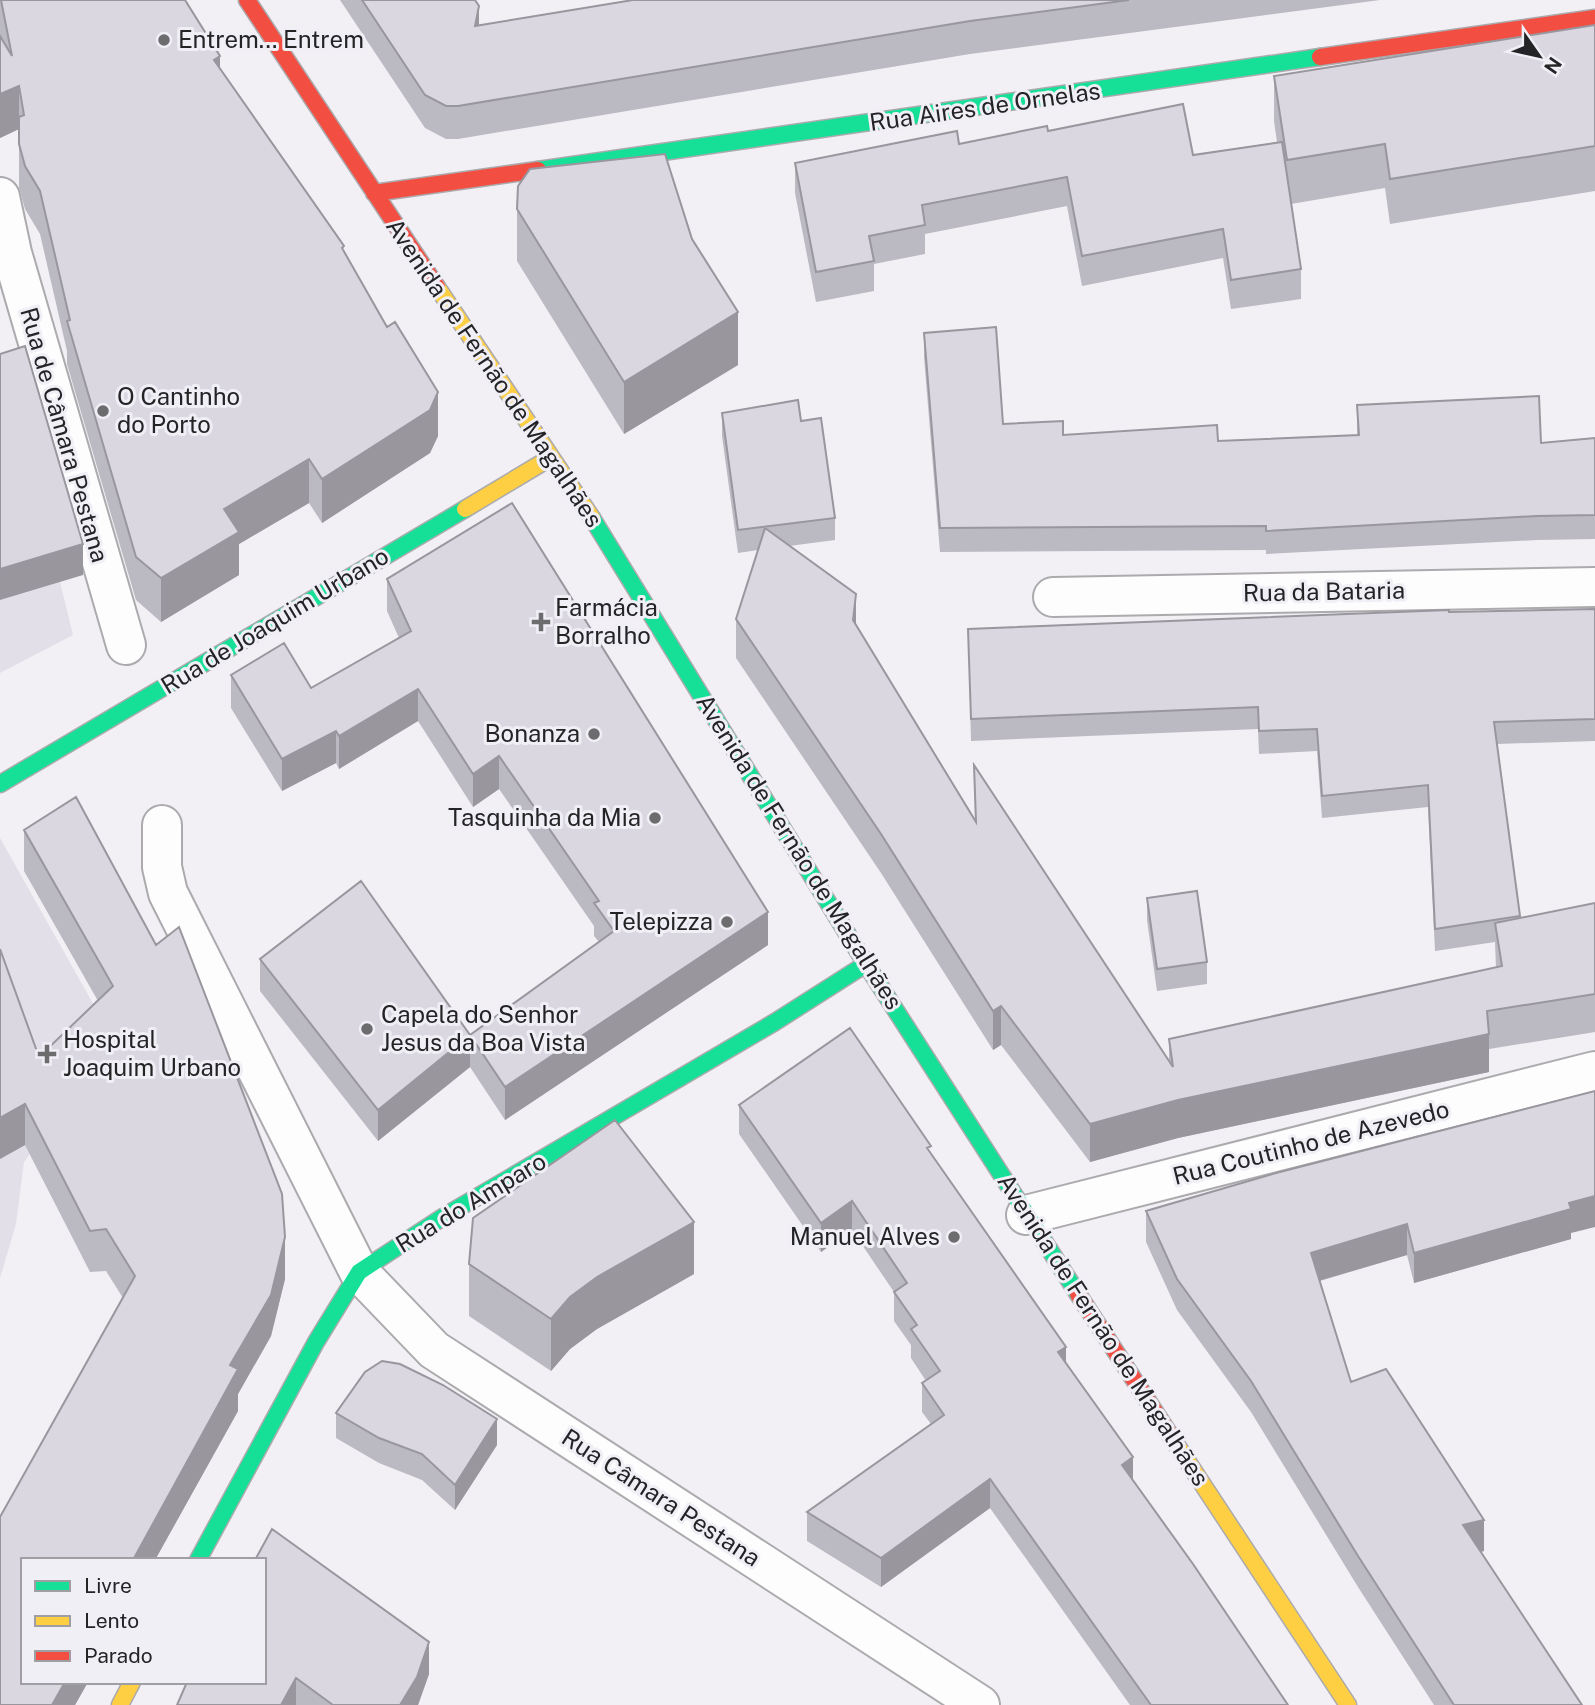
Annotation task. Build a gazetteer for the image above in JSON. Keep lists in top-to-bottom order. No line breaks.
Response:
{"streets":{"main road":["Rua Aires de Ornelas","Avenida de Fernão de Magalhães","Rua de Joaquim Urbano","Rua do Amparo"],"street":["Rua de Câmara Pestana","Rua da Bataria","Rua Coutinho de Azevedo","Rua Câmara Pestana"]},"crossings":[["Rua Aires de Ornelas","Avenida de Fernão de Magalhães"],["Avenida de Fernão de Magalhães","Rua de Joaquim Urbano"],["Avenida de Fernão de Magalhães","Rua Coutinho de Azevedo"],["Avenida de Fernão de Magalhães","Rua do Amparo"],["Rua do Amparo","Rua Câmara Pestana"]],"places":{"other":["Entrem... Entrem","O Cantinho do Porto","Bonanza","Tasquinha da Mia","Telepizza","Capela do Senhor Jesus da Boa Vista","Manuel Alves"],"health":["Farmácia Borralho","Hospital Joaquim Urbano"]},"legend":["Livre","Lento","Parado"],"north":"bottom right"}
